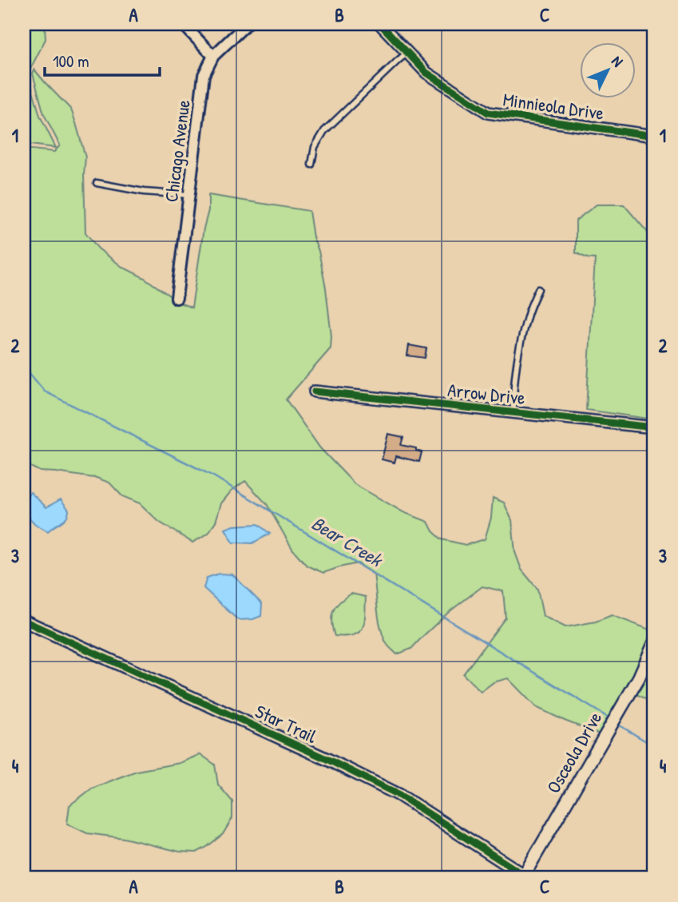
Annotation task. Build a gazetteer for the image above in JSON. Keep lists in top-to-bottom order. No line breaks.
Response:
{"streets":{"street":["Minnieola Drive","Chicago Avenue","Arrow Drive","Star Trail","Osceola Drive"]},"crossings":[["Star Trail","Osceola Drive"]],"water":["Bear Creek"],"scale_bar":"100 m","north":"top right","grid":{"columns":["A","B","C"],"rows":["1","2","3","4"]}}
